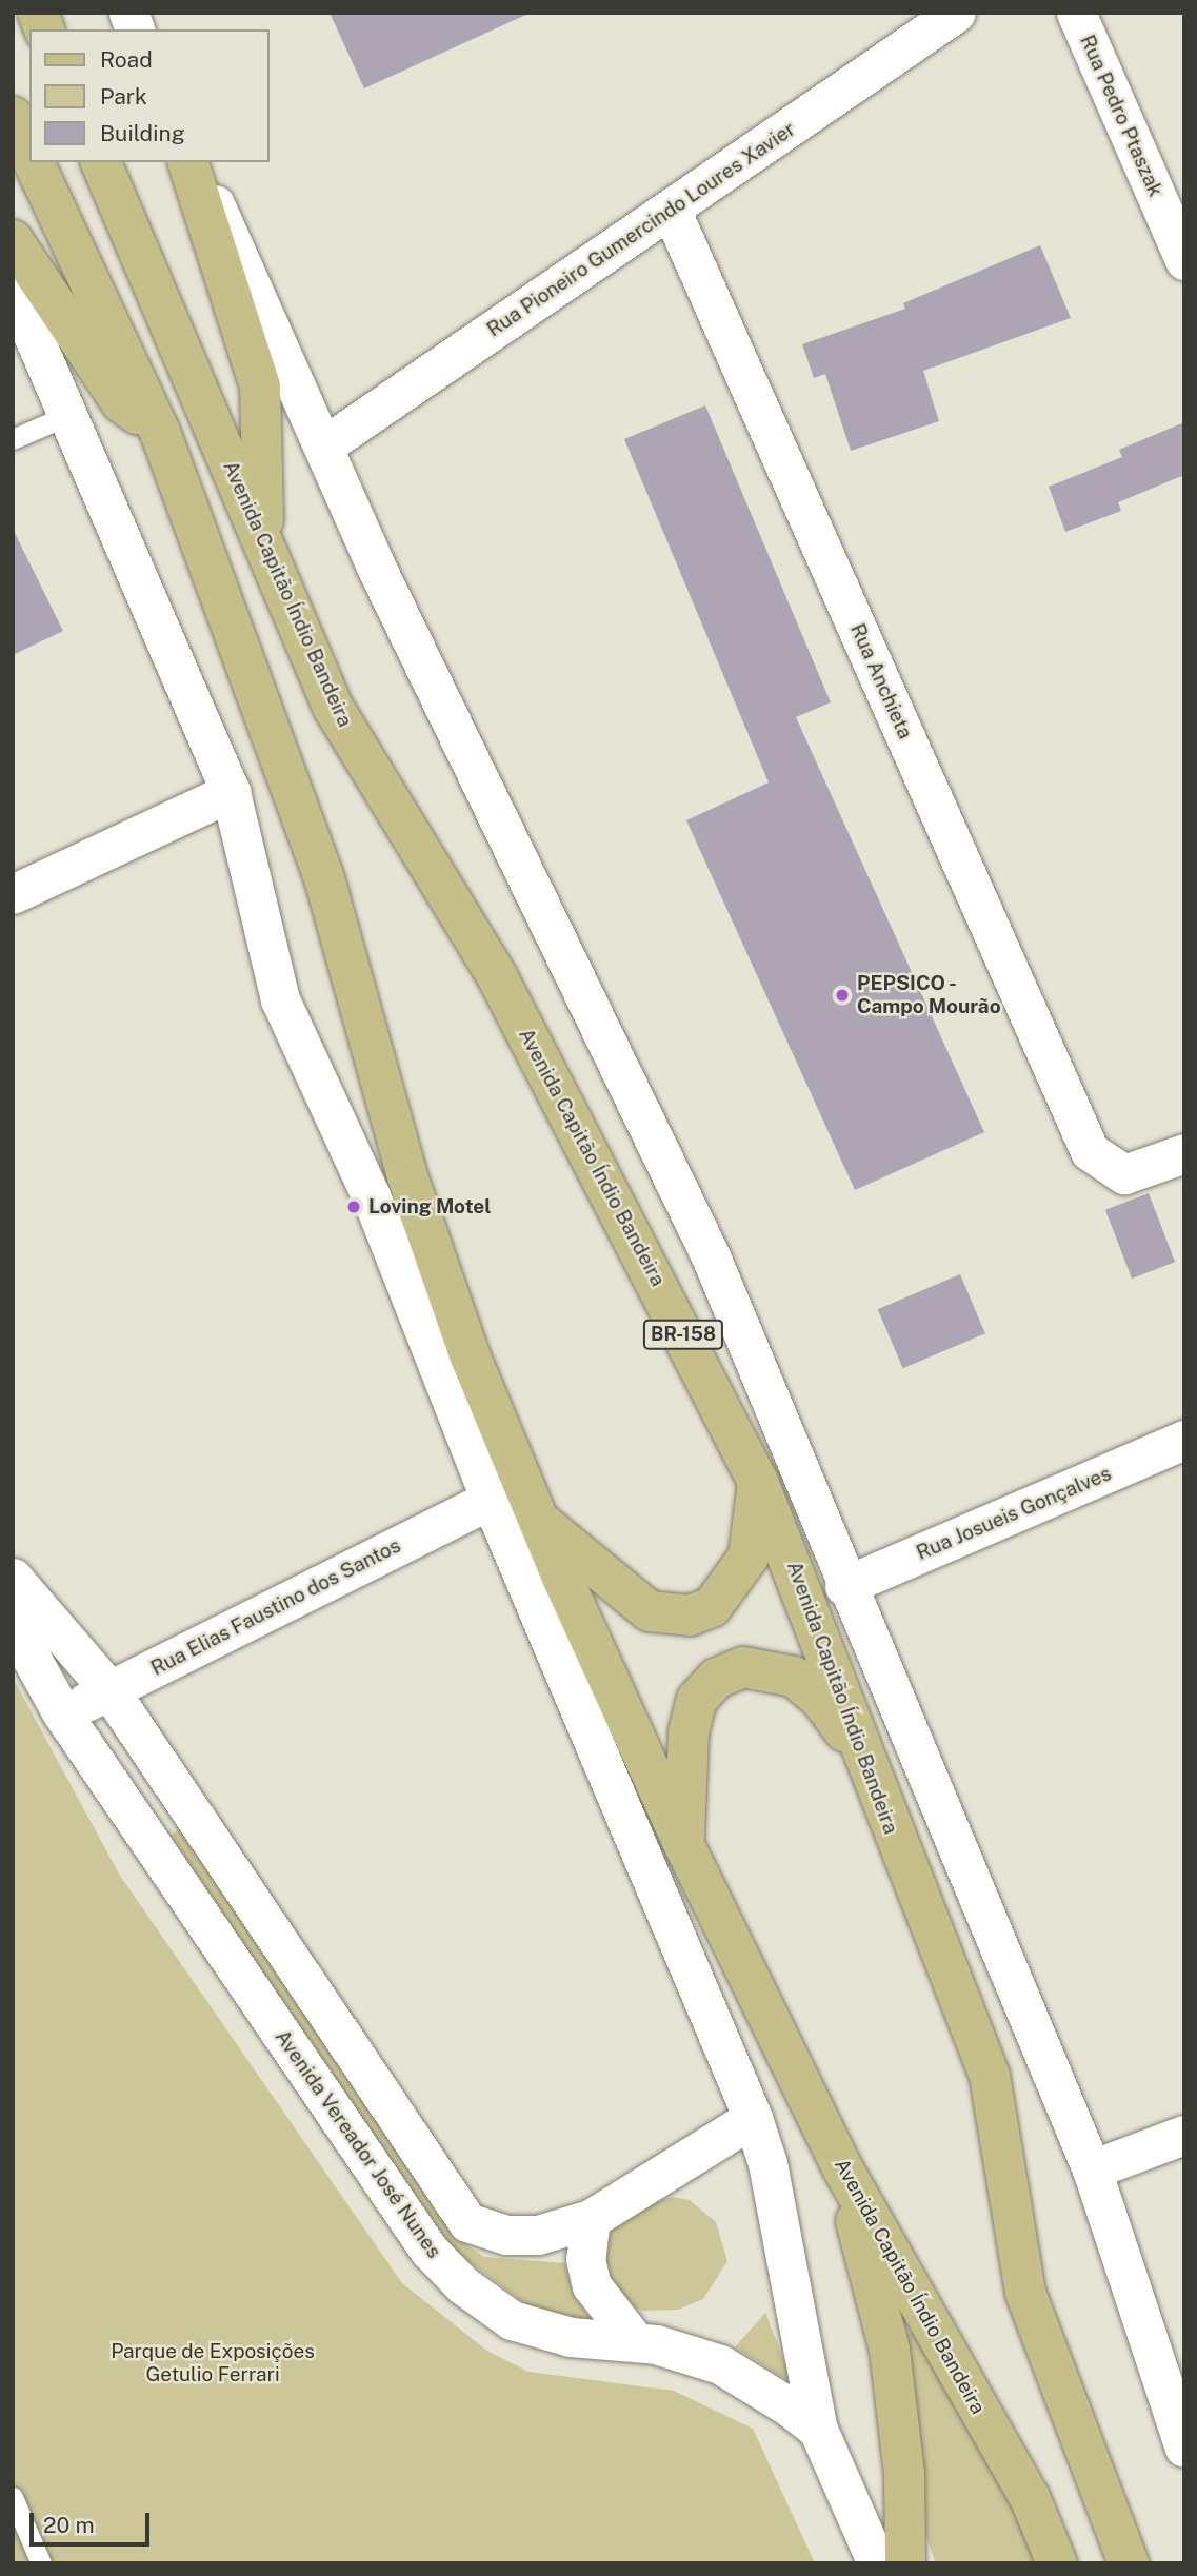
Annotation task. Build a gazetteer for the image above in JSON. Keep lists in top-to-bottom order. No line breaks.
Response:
{"streets":{"main road":["Avenida Capitão Índio Bandeira","BR-158"],"street":["Rua Pedro Ptaszak","Rua Pioneiro Gumercindo Loures Xavier","Rua Anchieta","Rua Josueis Gonçalves","Rua Elias Faustino dos Santos","Avenida Vereador José Nunes"]},"crossings":[["Rua Pioneiro Gumercindo Loures Xavier","Rua Anchieta"],["Rua Elias Faustino dos Santos","Avenida Vereador José Nunes"]],"parks":["Parque de Exposições Getulio Ferrari"],"places":["PEPSICO - Campo Mourão","Loving Motel"],"legend":["Road","Park","Building"],"scale_bar":"20 m"}
